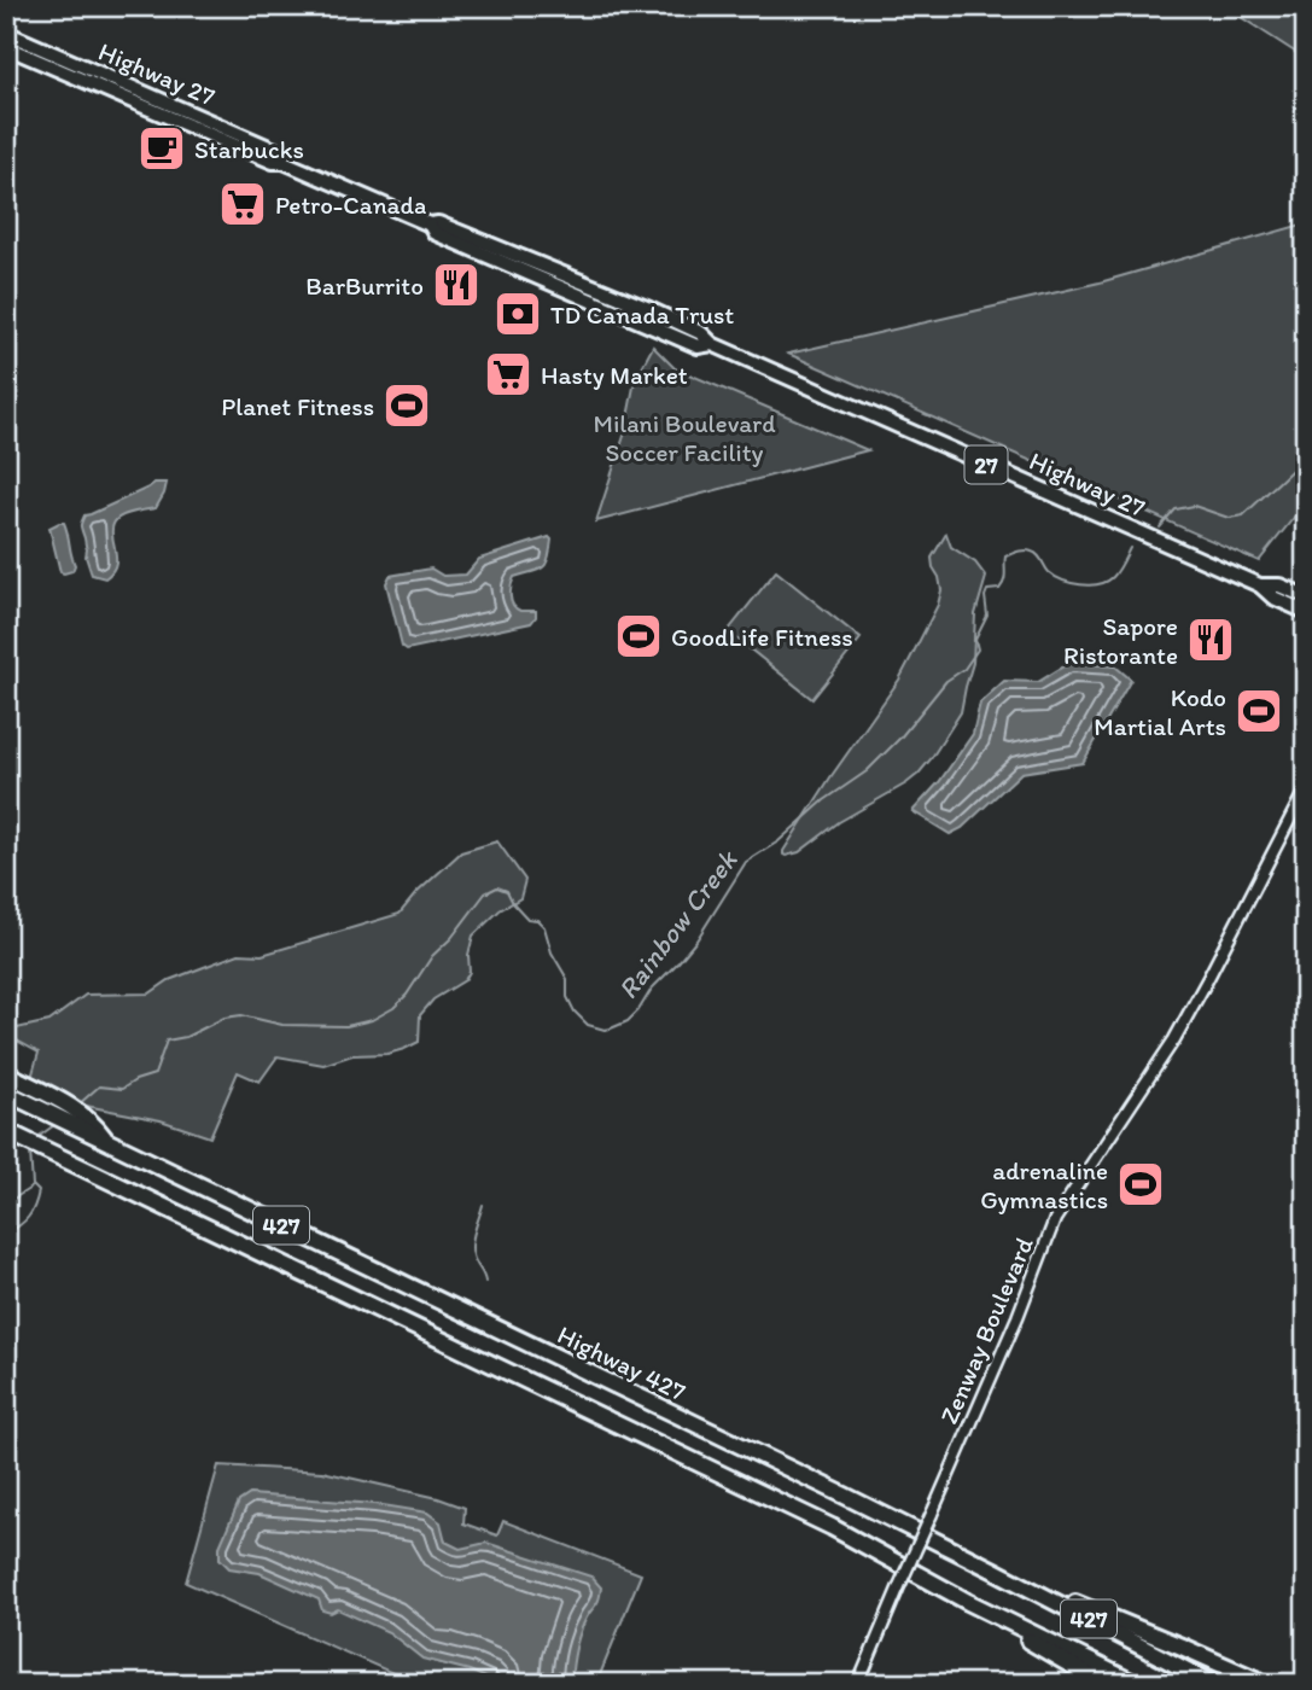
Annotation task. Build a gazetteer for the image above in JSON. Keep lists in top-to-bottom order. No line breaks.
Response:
{"streets":{"highway":["427","Highway 427"],"main road":["Highway 27","27"],"street":["Zenway Boulevard"]},"water":["Rainbow Creek"],"parks":["Milani Boulevard Soccer Facility"],"places":{"cafe":["Starbucks"],"supermarket":["Petro-Canada","Hasty Market"],"restaurant":["BarBurrito","Sapore Ristorante"],"bank":["TD Canada Trust"],"sports":["Planet Fitness","GoodLife Fitness","Kodo Martial Arts","adrenaline Gymnastics"]}}
